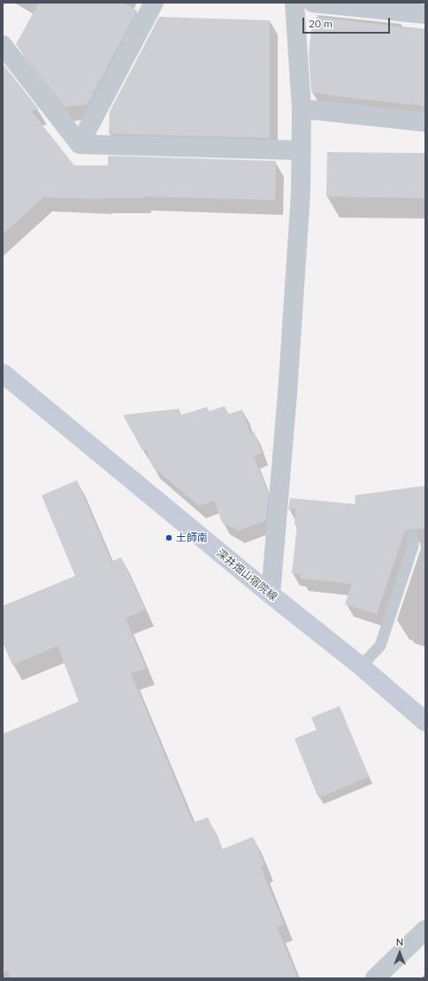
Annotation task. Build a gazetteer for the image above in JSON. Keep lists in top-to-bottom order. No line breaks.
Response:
{"streets":{"main road":["深井畑山宿院線"]},"places":["土師南"],"scale_bar":"20 m","north":"top"}
